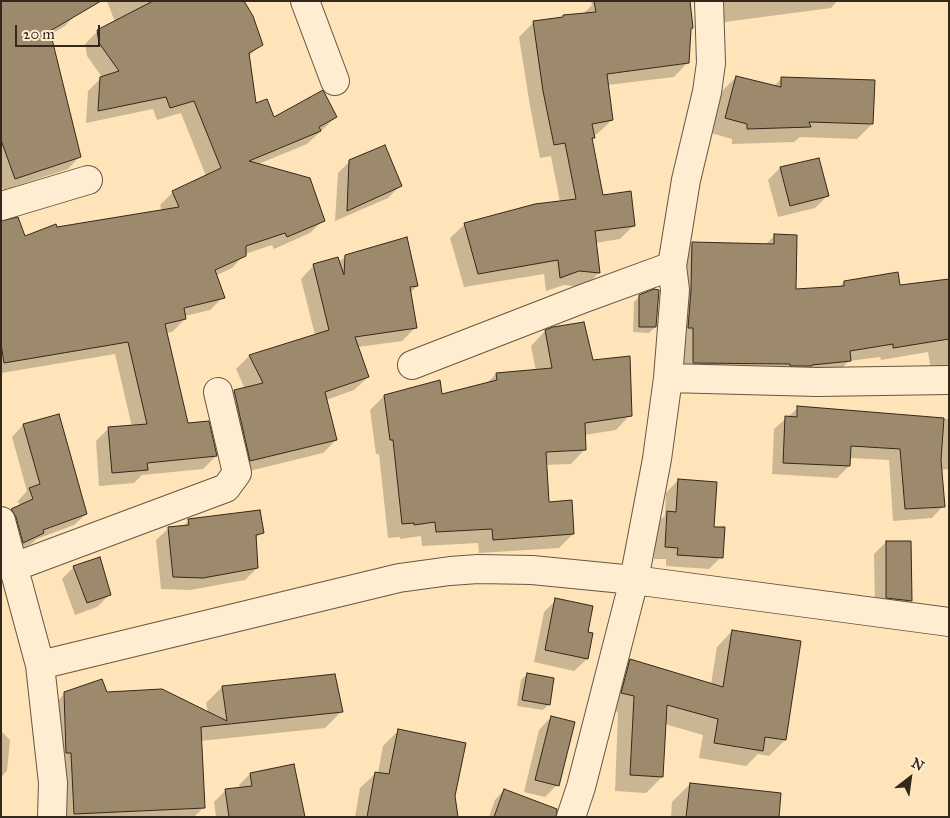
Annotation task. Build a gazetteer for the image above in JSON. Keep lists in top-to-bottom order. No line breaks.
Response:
{"scale_bar":"20 m","north":"top right"}
